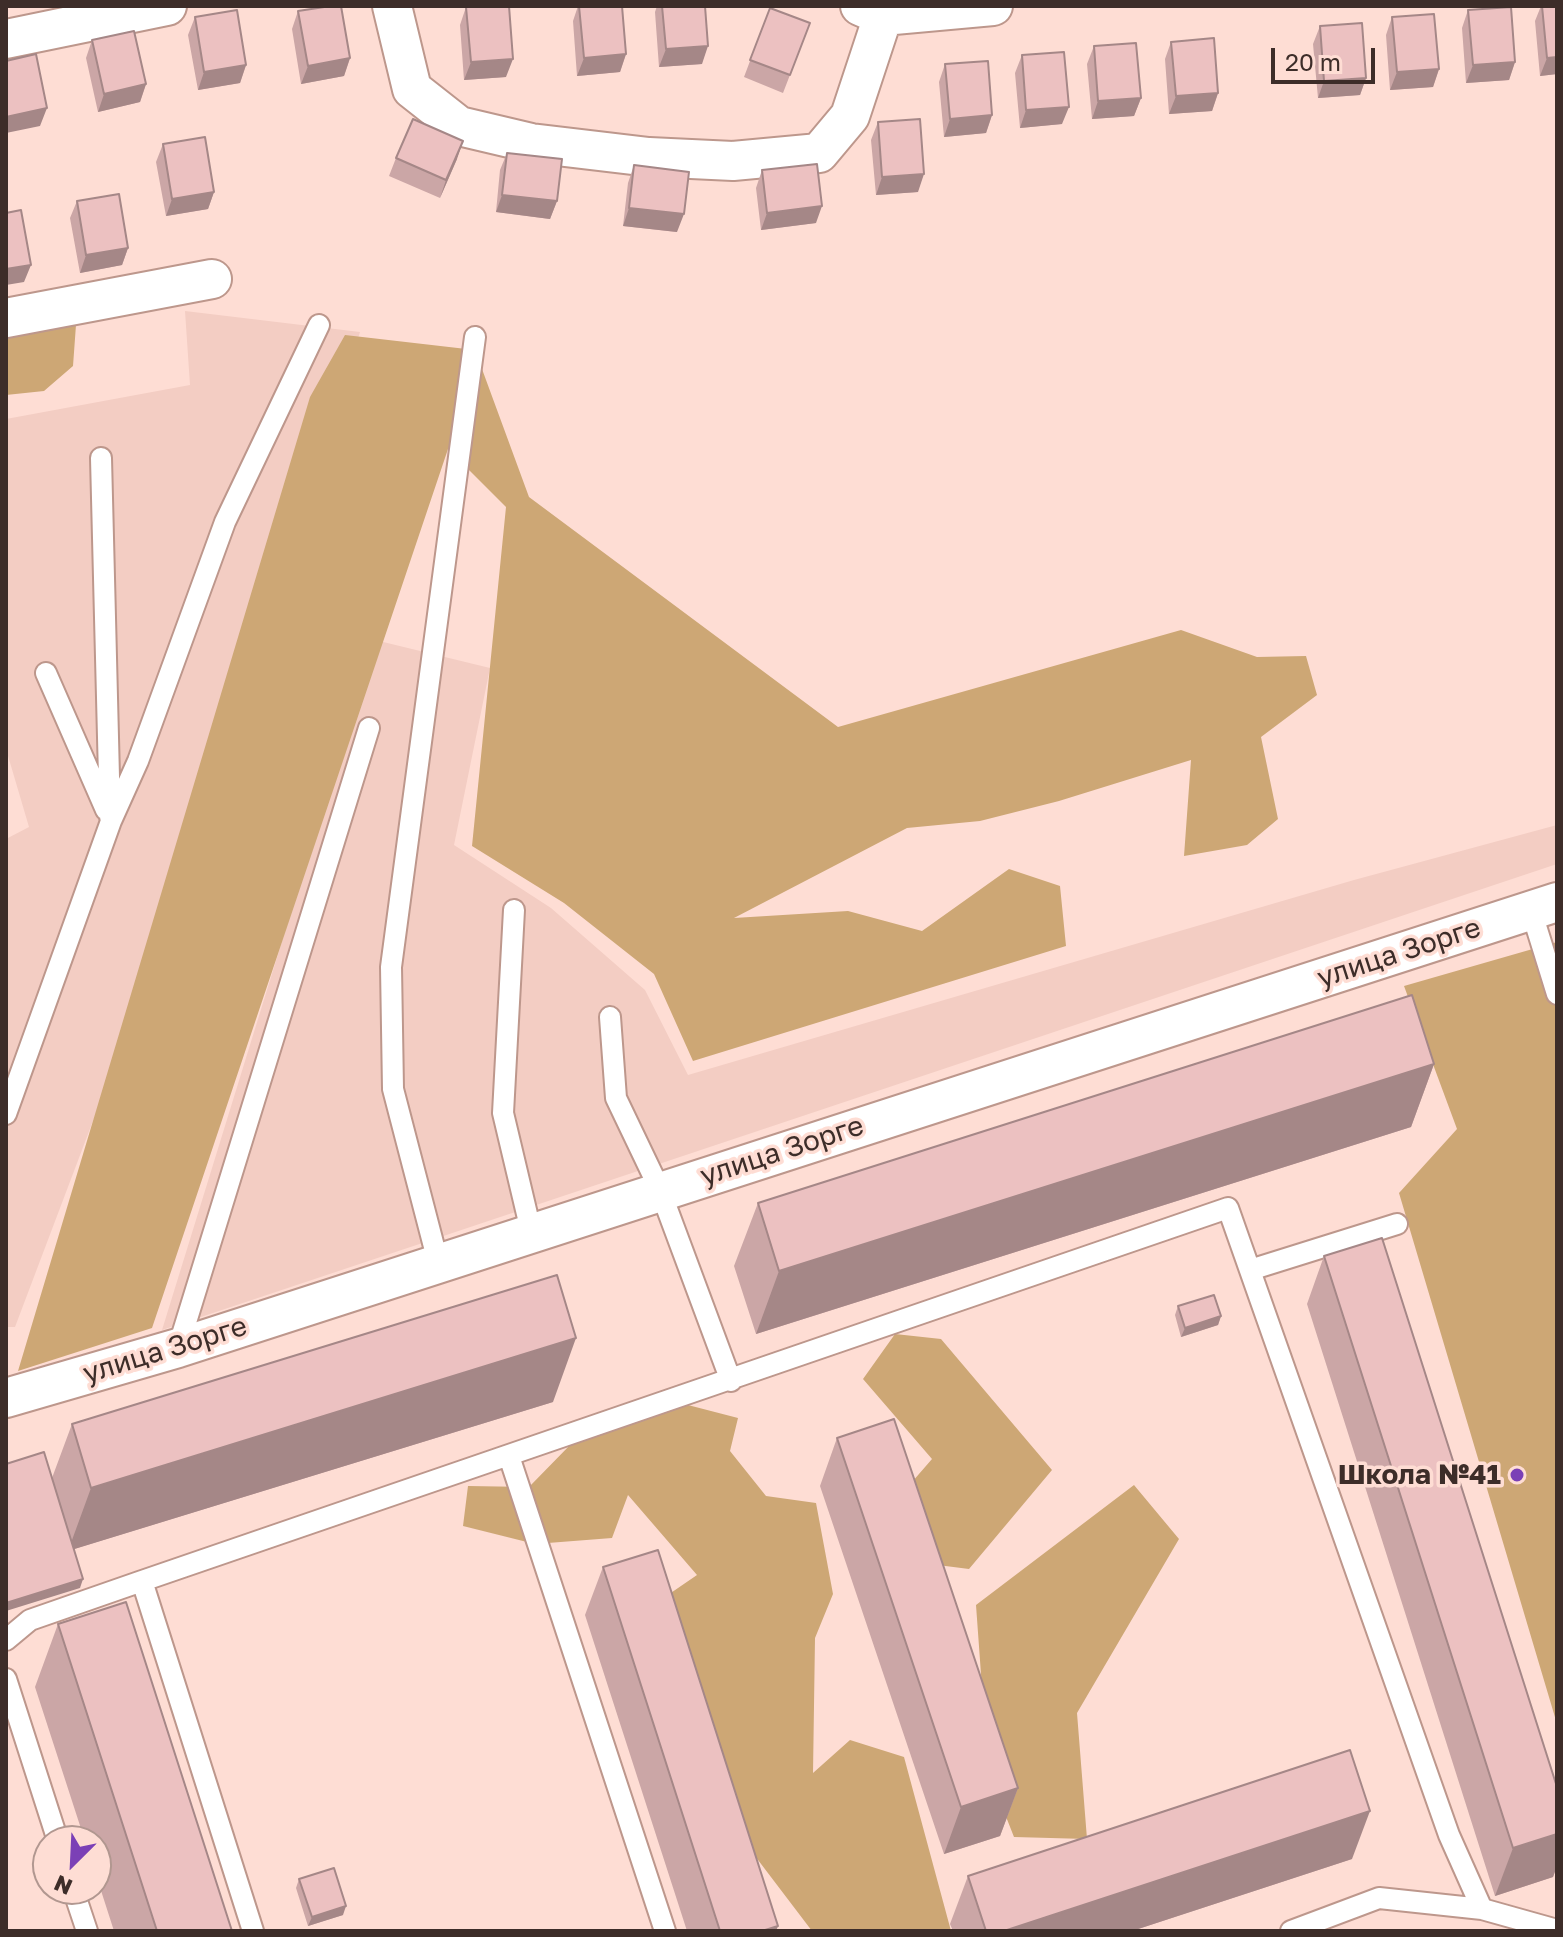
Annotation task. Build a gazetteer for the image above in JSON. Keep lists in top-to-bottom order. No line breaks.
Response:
{"streets":{"street":["улица Зорге"]},"places":["Школа №41"],"scale_bar":"20 m","north":"bottom left"}
